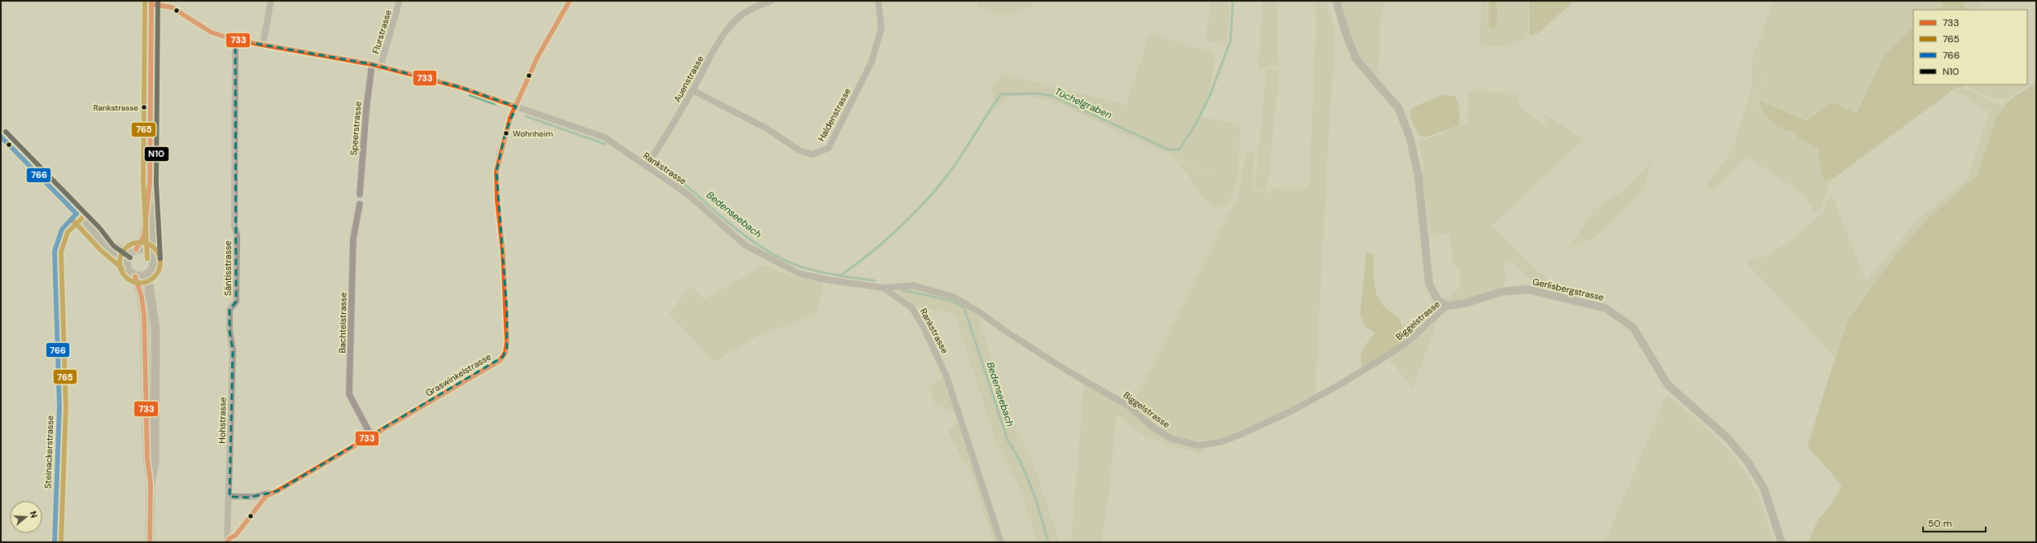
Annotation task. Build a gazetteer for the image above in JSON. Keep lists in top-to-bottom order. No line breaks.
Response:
{"streets":{"street":["Flurstrasse","Auenstrasse","Haldenstrasse","Speerstrasse","Rankstrasse","Säntisstrasse","Gerlisbergstrasse","Biggelstrasse","Bachtelstrasse","Graswinkelstrasse","Hohstrasse","Steinackerstrasse"]},"crossings":[["Flurstrasse","Rankstrasse"],["Auenstrasse","Haldenstrasse"],["Auenstrasse","Rankstrasse"],["Speerstrasse","Rankstrasse"],["Rankstrasse","Säntisstrasse"],["Rankstrasse","Biggelstrasse"],["Rankstrasse","Graswinkelstrasse"],["Säntisstrasse","Hohstrasse"],["Gerlisbergstrasse","Biggelstrasse"],["Bachtelstrasse","Graswinkelstrasse"],["Graswinkelstrasse","Hohstrasse"]],"water":["Tüchelgraben","Bedenseebach"],"places":["Rankstrasse","Wohnheim"],"lines":["transit line 733","transit line 765","transit line N10","transit line 766"],"legend":["733","765","766","N10"],"scale_bar":"50 m","north":"right"}
